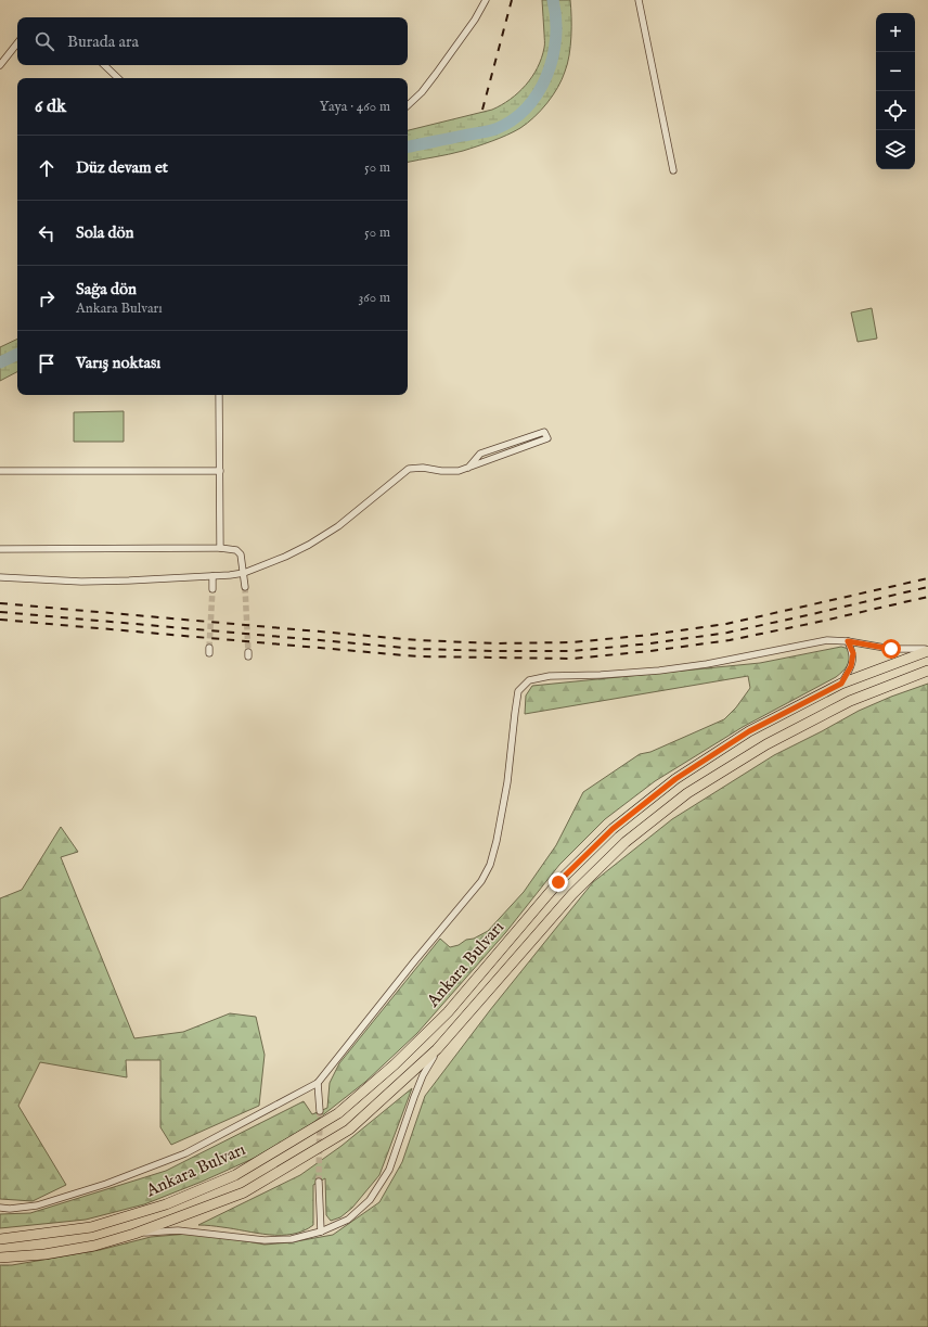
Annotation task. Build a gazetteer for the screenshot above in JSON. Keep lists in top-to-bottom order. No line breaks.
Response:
{"streets":{"main road":["Ankara Bulvarı"]},"page":{"map_buttons":["+","−"],"search":"Burada ara","heading":["6 dk","Yaya · 460 m"],"list":[["Düz devam et","50 m"],["Sola dön","50 m"],["Sağa dön","Ankara Bulvarı","360 m"],"Varış noktası"]}}
